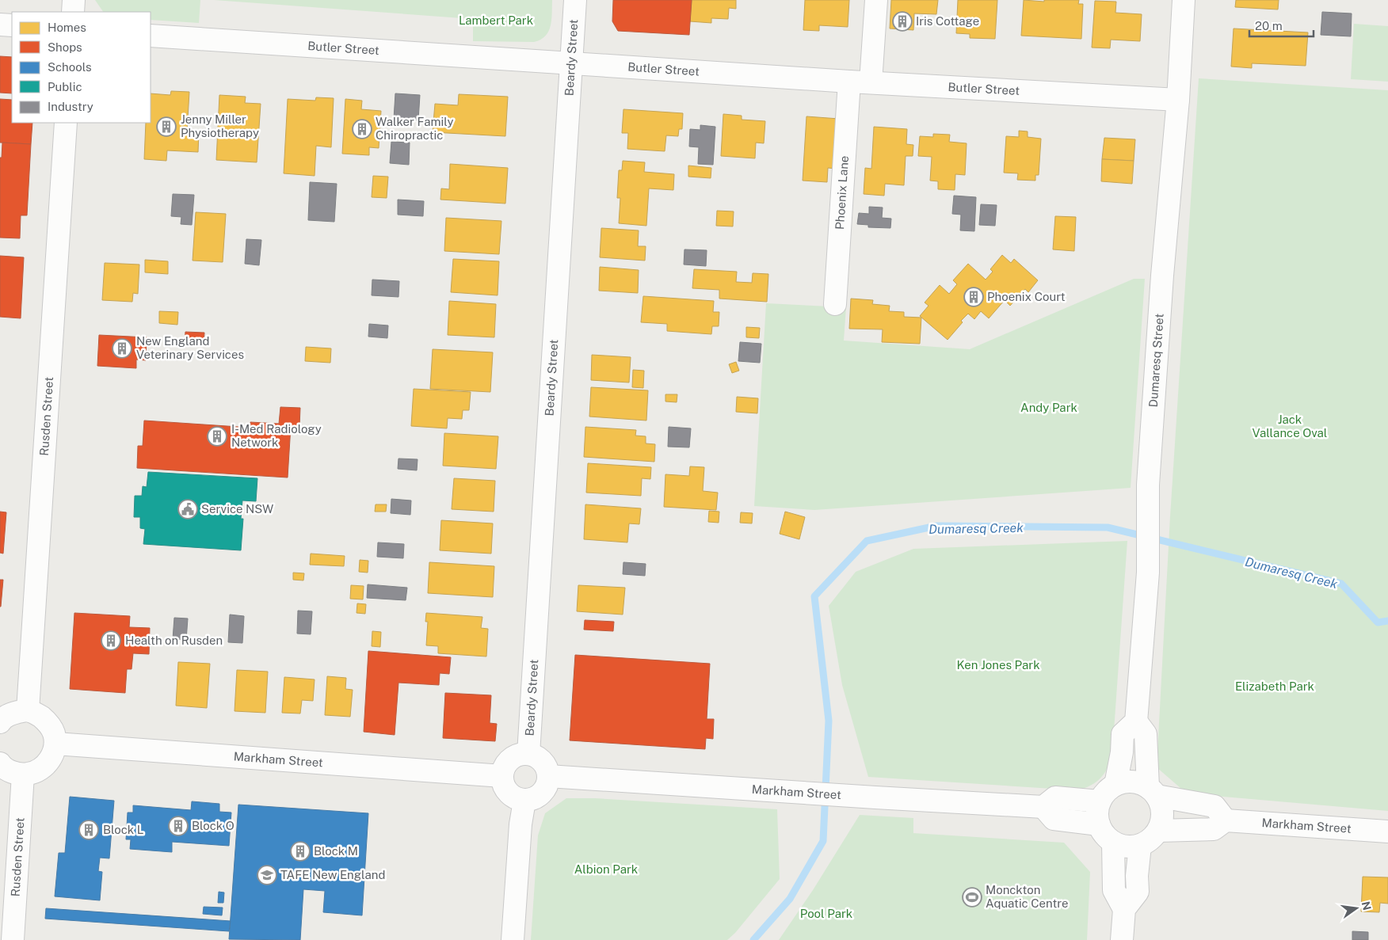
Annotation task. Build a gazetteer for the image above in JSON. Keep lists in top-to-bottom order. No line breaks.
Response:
{"streets":{"street":["Butler Street","Beardy Street","Phoenix Lane","Dumaresq Street","Rusden Street","Markham Street"]},"crossings":[["Butler Street","Beardy Street"],["Butler Street","Phoenix Lane"],["Butler Street","Dumaresq Street"],["Beardy Street","Markham Street"]],"water":["Dumaresq Creek"],"parks":["Lambert Park","Andy Park","Jack Vallance Oval","Ken Jones Park","Elizabeth Park","Albion Park","Pool Park"],"places":{"building":["Iris Cottage","Jenny Miller Physiotherapy","Walker Family Chiropractic","Phoenix Court","New England Veterinary Services","I-Med Radiology Network","Health on Rusden","Block O","Block L","Block M"],"public building":["Service NSW"],"school or university":["TAFE New England"],"sports":["Monckton Aquatic Centre"]},"legend":["Homes","Shops","Schools","Public","Industry"],"scale_bar":"20 m","north":"right"}
